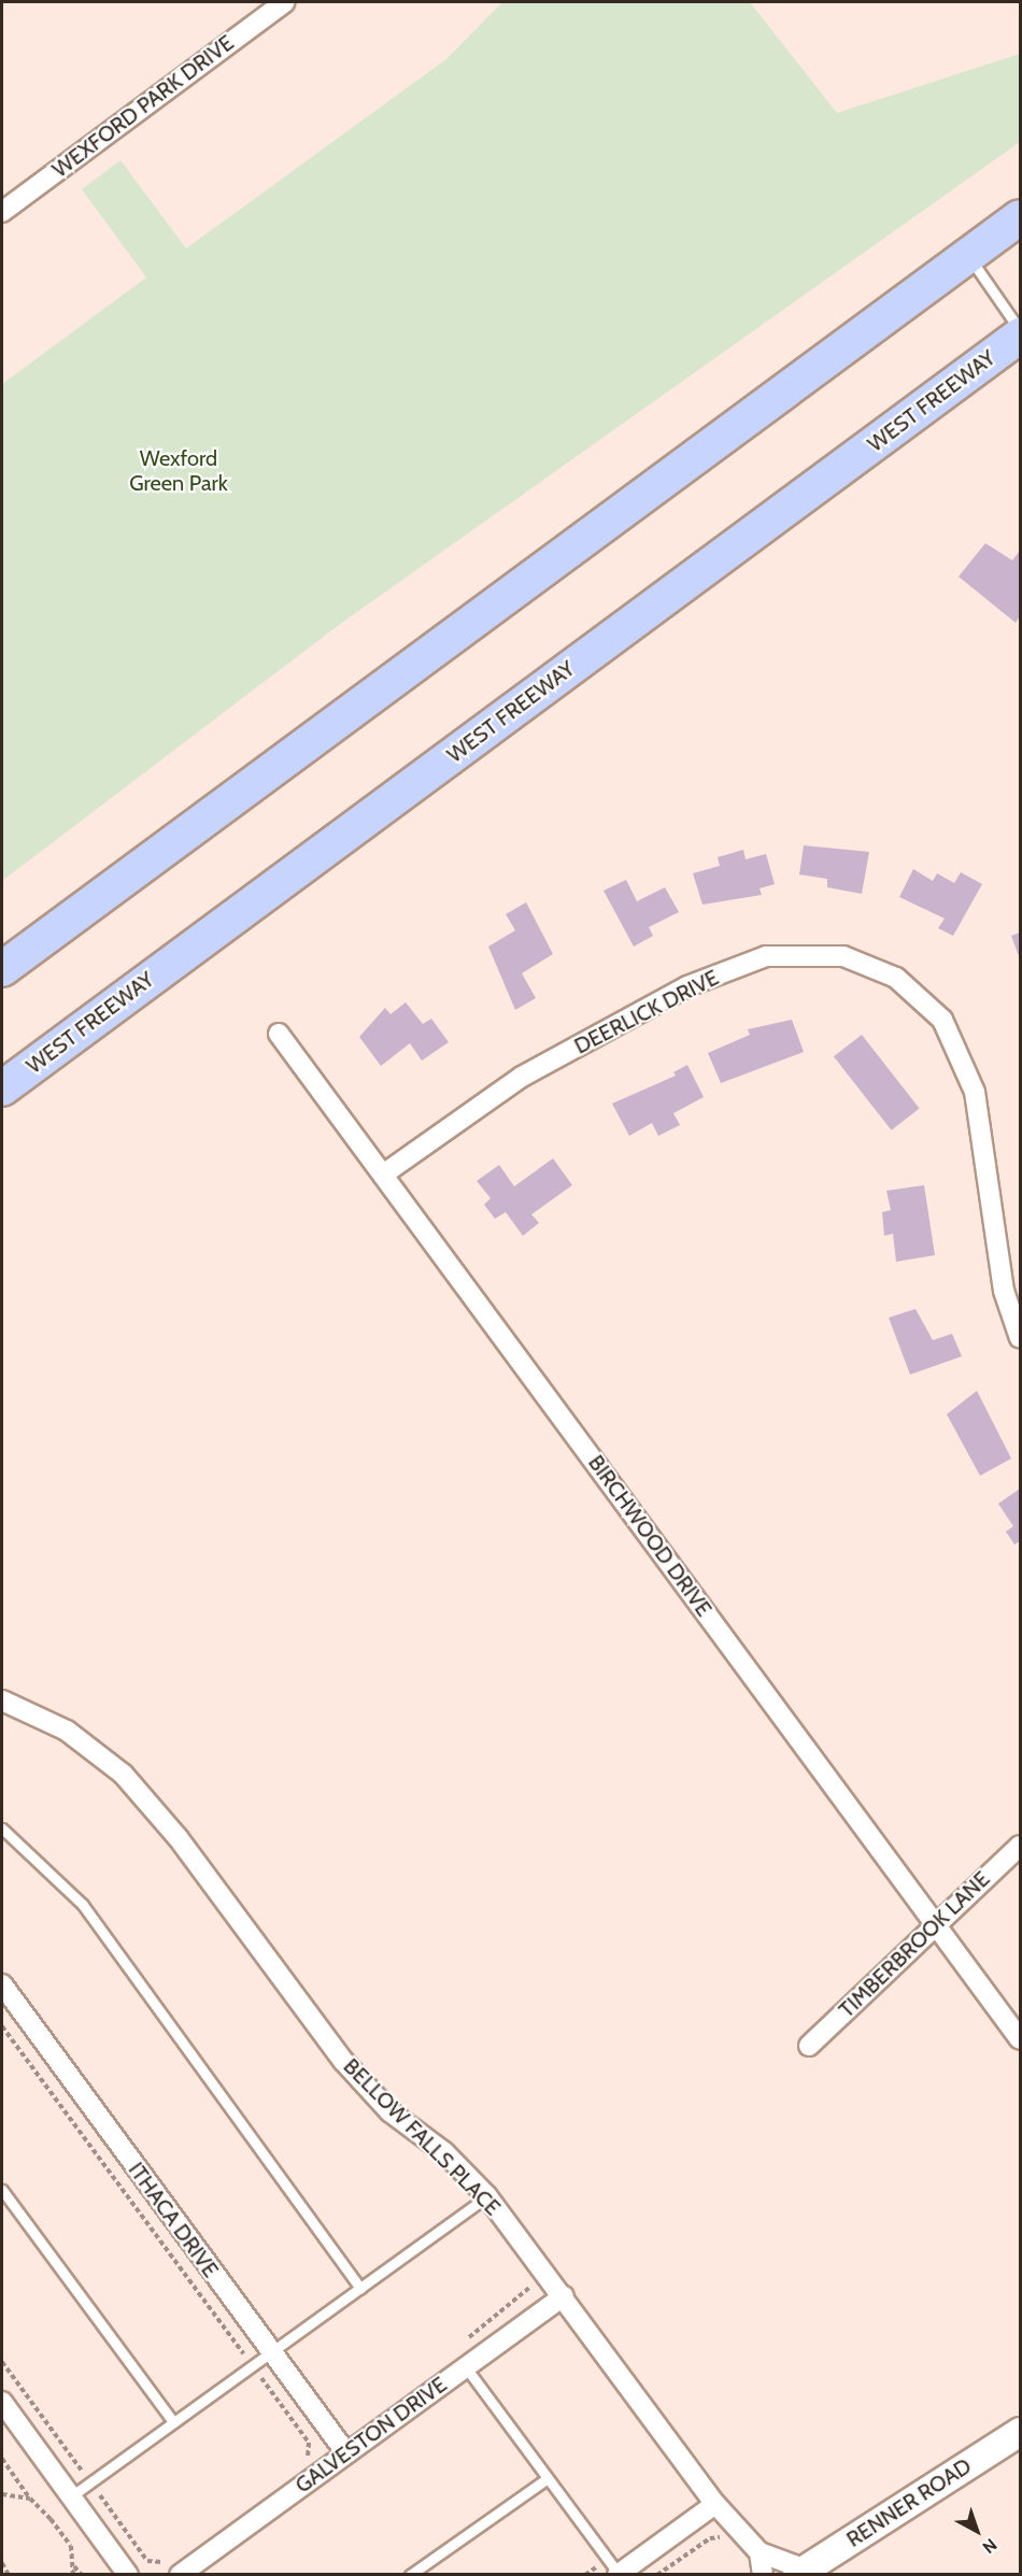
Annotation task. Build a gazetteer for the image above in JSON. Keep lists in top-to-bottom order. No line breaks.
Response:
{"streets":{"highway":["WEST FREEWAY"],"main road":["RENNER ROAD"],"street":["WEXFORD PARK DRIVE","DEERLICK DRIVE","BIRCHWOOD DRIVE","TIMBERBROOK LANE","BELLOW FALLS PLACE","ITHACA DRIVE","GALVESTON DRIVE"]},"crossings":[["DEERLICK DRIVE","BIRCHWOOD DRIVE"],["BIRCHWOOD DRIVE","TIMBERBROOK LANE"],["BELLOW FALLS PLACE","GALVESTON DRIVE"],["BELLOW FALLS PLACE","RENNER ROAD"],["ITHACA DRIVE","GALVESTON DRIVE"]],"parks":["Wexford Green Park"],"north":"bottom right"}
